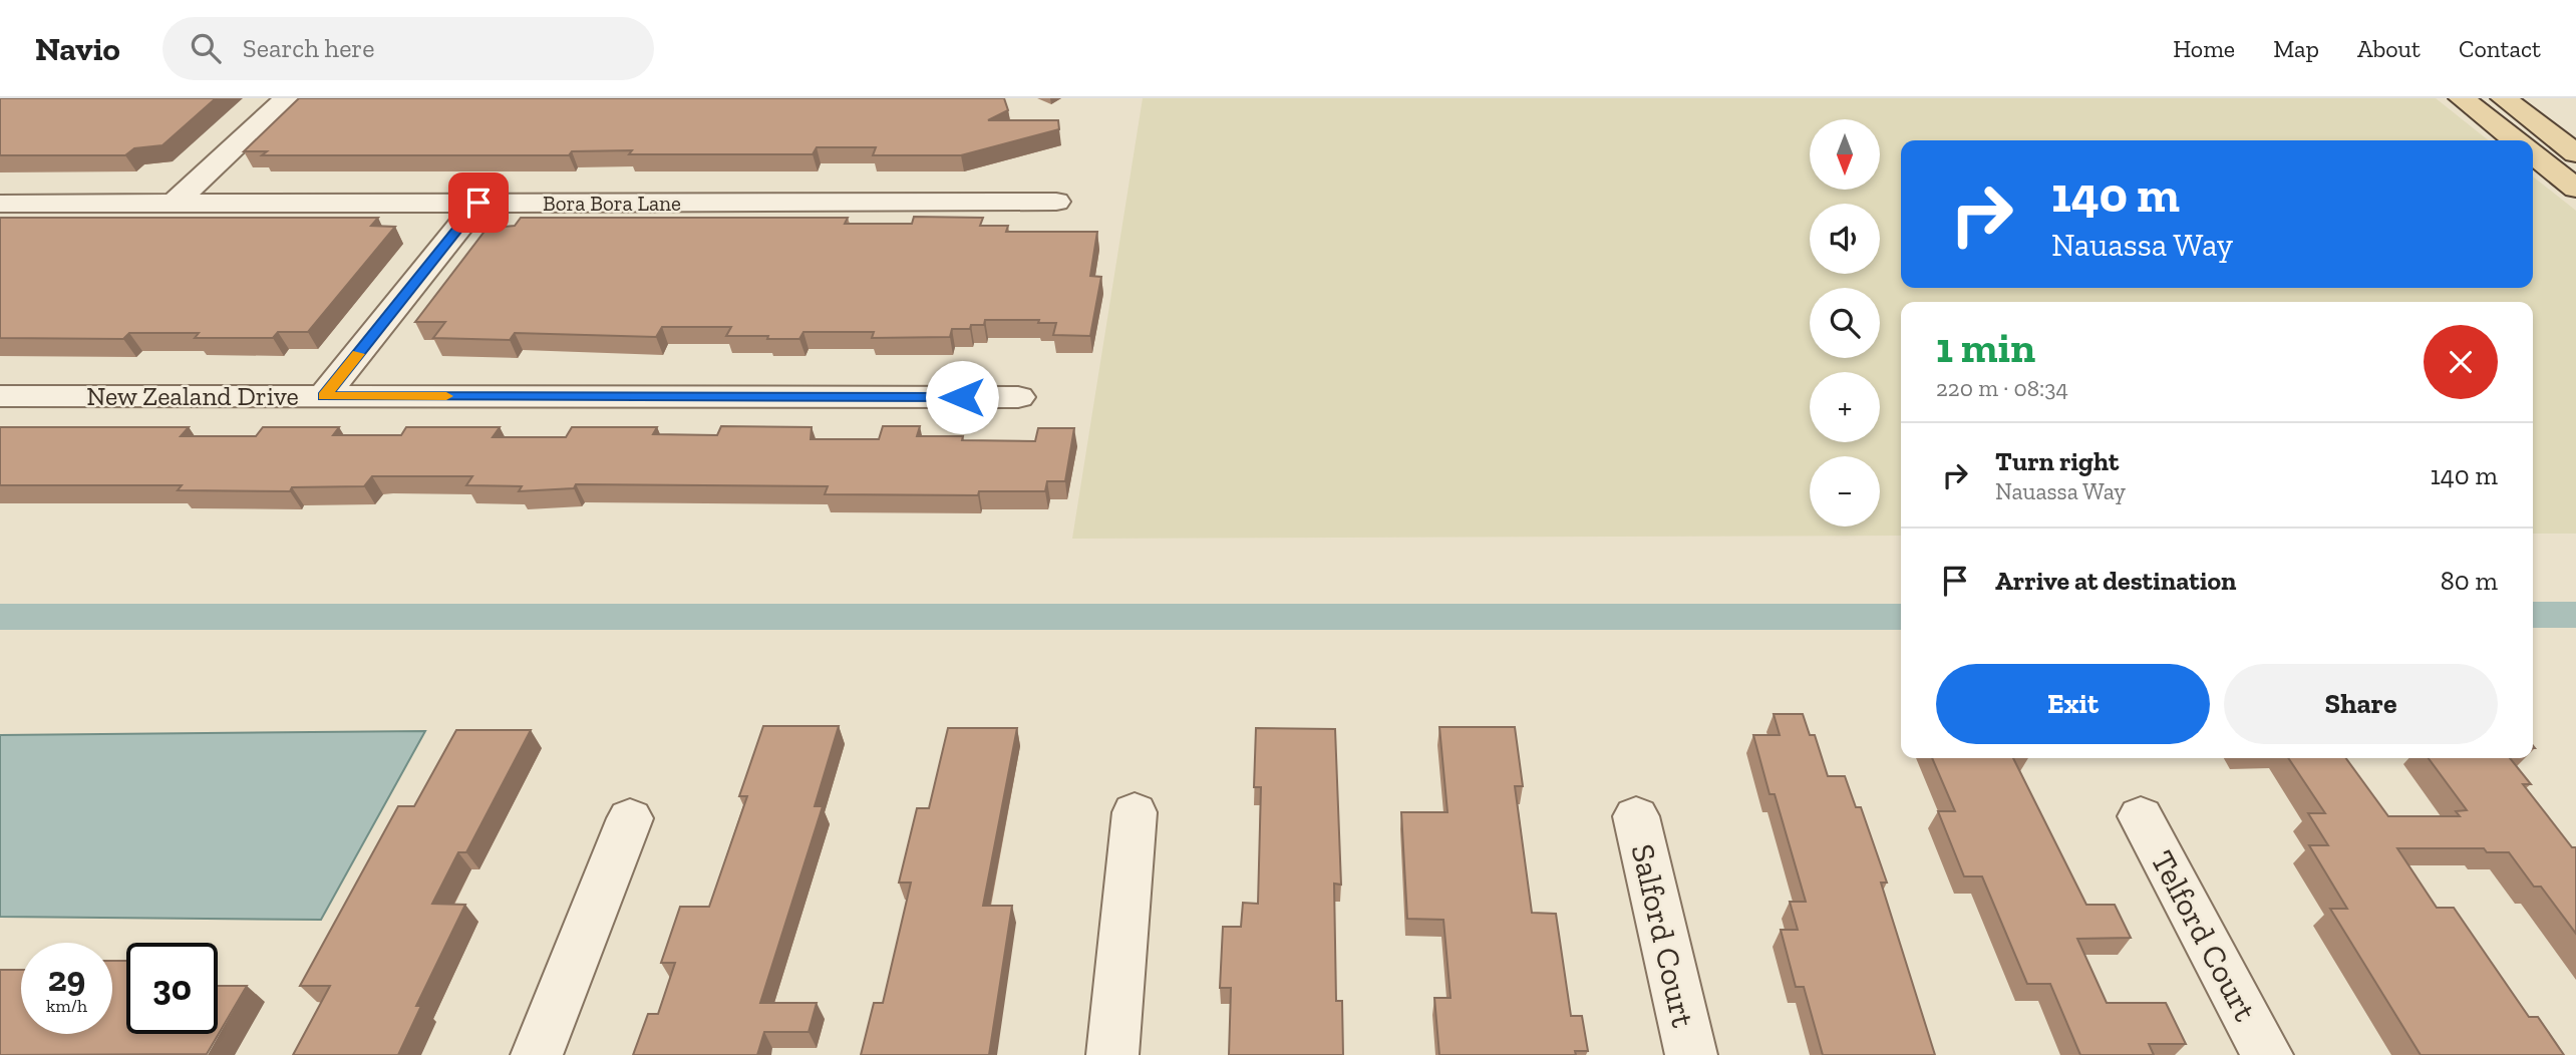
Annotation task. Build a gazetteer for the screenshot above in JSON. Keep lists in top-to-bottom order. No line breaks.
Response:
{"streets":{"street":["Bora Bora Lane","New Zealand Drive","Salford Court","Telford Court"]},"north":"bottom","page":{"header":"Navio","search":"Search here","nav":["Home","Map","About","Contact"],"map_buttons":["+","−"],"turn":["140 m","Nauassa Way"],"heading":["1 min","220 m · 08:34"],"list":[{"name":"Turn right","note":"Nauassa Way","value":"140 m"},{"name":"Arrive at destination","value":"80 m"}],"buttons":["Exit","Share"],"speed":"29 km/h","limit":"30"}}
